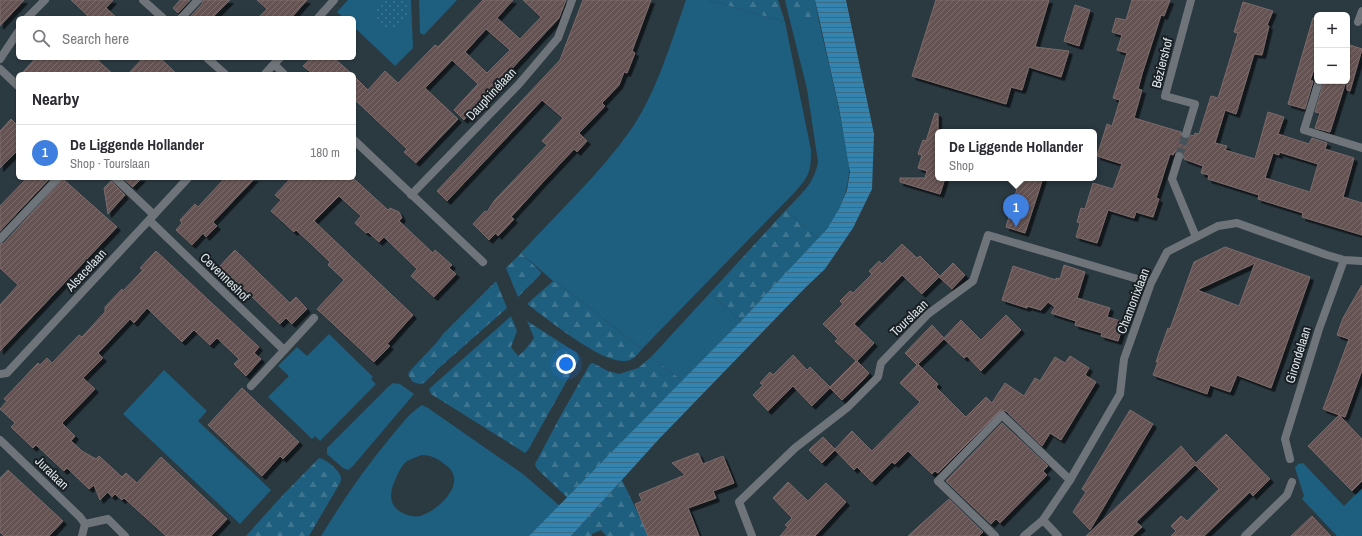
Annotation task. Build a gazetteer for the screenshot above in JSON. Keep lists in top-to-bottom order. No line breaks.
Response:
{"streets":{"street":["Béziershof","Dauphinélaan","Alsacelaan","Cevenneshof","Chamonixlaan","Tourslaan","Girondelaan","Juralaan"]},"crossings":[["Alsacelaan","Cevenneshof"],["Chamonixlaan","Tourslaan"],["Chamonixlaan","Girondelaan"]],"page":{"map_buttons":["+","−"],"search":"Search here","heading":"Nearby","list":[{"mark":"1","name":"De Liggende Hollander","note":"Shop · Tourslaan","value":"180 m"}],"popup":["De Liggende Hollander","Shop"],"pins":"1"}}
